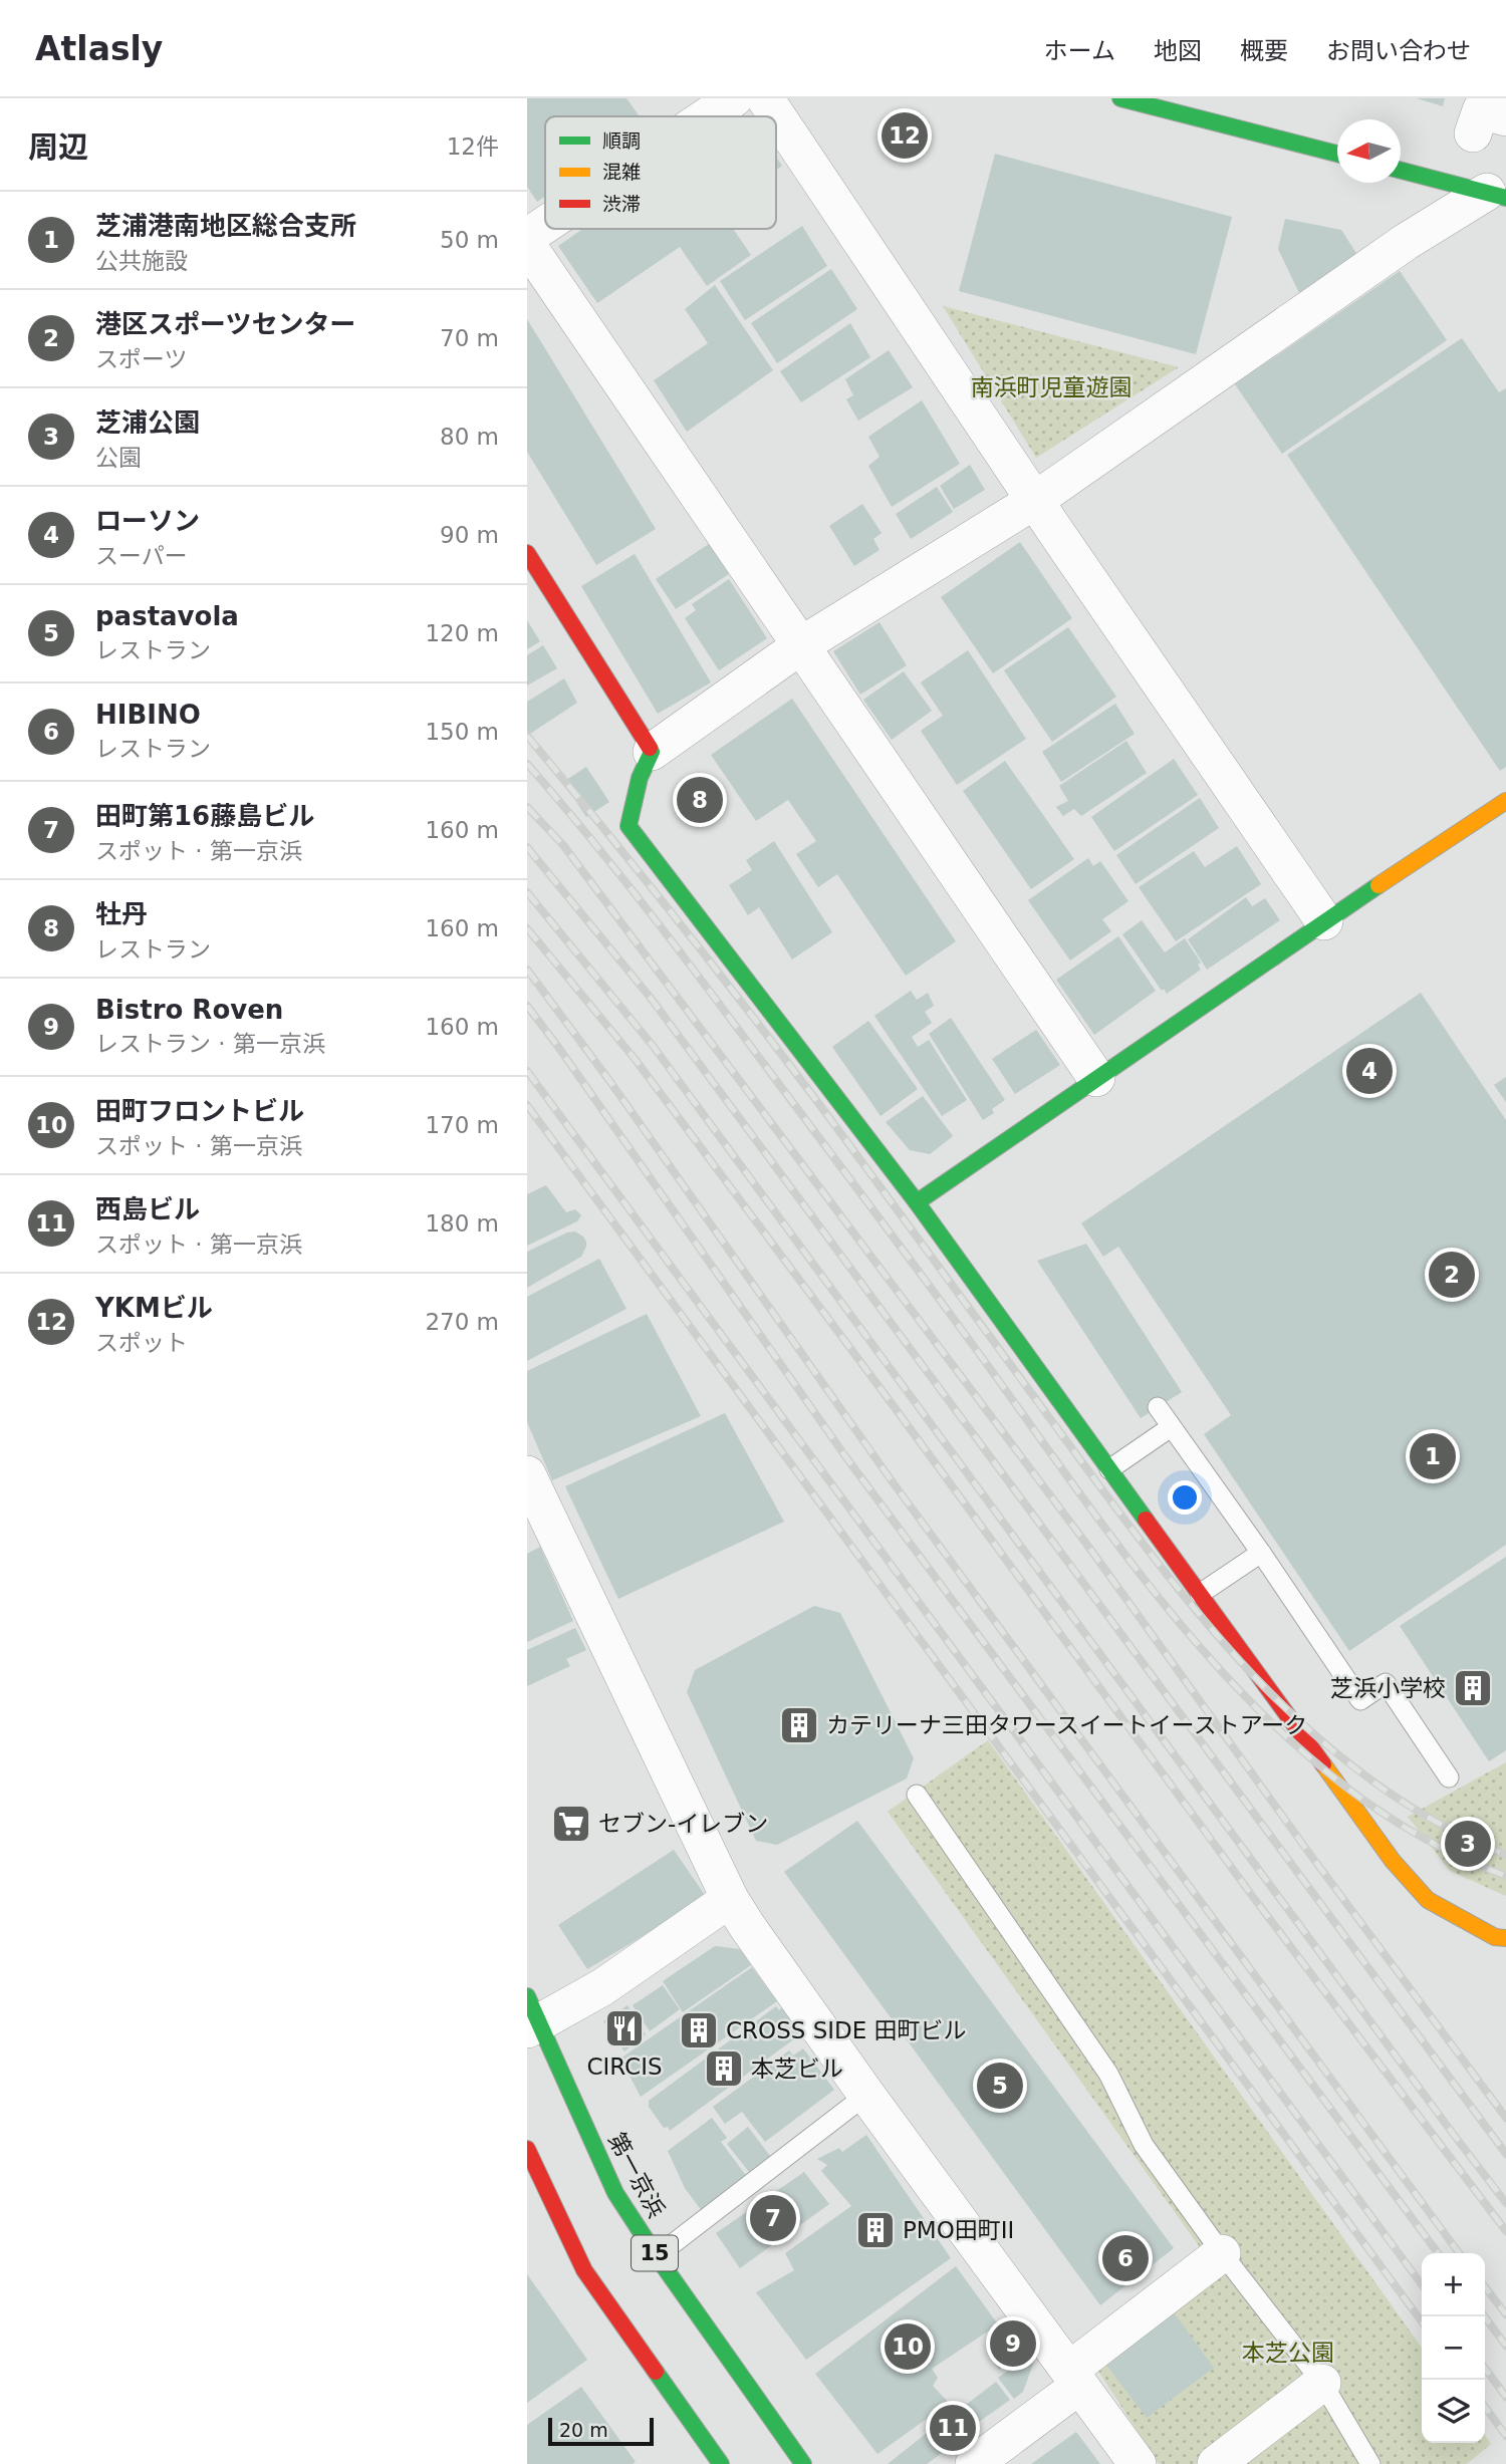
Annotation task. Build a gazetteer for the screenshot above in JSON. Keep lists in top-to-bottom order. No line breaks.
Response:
{"streets":{"main road":["第一京浜","15"]},"parks":["南浜町児童遊園","本芝公園"],"places":{"building":["芝浜小学校","カテリーナ三田タワースイートイーストアーク","CROSS SIDE 田町ビル","本芝ビル","PMO田町II"],"supermarket":["セブン-イレブン"],"restaurant":["CIRCIS"]},"legend":["順調","混雑","渋滞"],"scale_bar":"20 m","north":"left","page":{"header":"Atlasly","nav":["ホーム","地図","概要","お問い合わせ"],"heading":["周辺","12件"],"pins":["12","8","4","2","1","3","5","7","6","9","10","11"],"list":[{"mark":"1","name":"芝浦港南地区総合支所","note":"公共施設","value":"50 m"},{"mark":"2","name":"港区スポーツセンター","note":"スポーツ","value":"70 m"},{"mark":"3","name":"芝浦公園","note":"公園","value":"80 m"},{"mark":"4","name":"ローソン","note":"スーパー","value":"90 m"},{"mark":"5","name":"pastavola","note":"レストラン","value":"120 m"},{"mark":"6","name":"HIBINO","note":"レストラン","value":"150 m"},{"mark":"7","name":"田町第16藤島ビル","note":"スポット · 第一京浜","value":"160 m"},{"mark":"8","name":"牡丹","note":"レストラン","value":"160 m"},{"mark":"9","name":"Bistro Roven","note":"レストラン · 第一京浜","value":"160 m"},{"mark":"10","name":"田町フロントビル","note":"スポット · 第一京浜","value":"170 m"},{"mark":"11","name":"西島ビル","note":"スポット · 第一京浜","value":"180 m"},{"mark":"12","name":"YKMビル","note":"スポット","value":"270 m"}],"map_buttons":["+","−"],"scale":"20 m"}}
